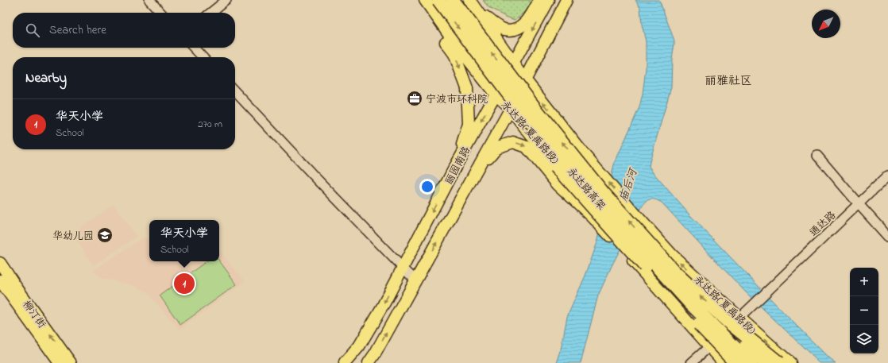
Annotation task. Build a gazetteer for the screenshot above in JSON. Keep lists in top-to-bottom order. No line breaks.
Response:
{"streets":{"highway":["永达路高架"],"main road":["永达路(夏禹路段)","丽园南路","柳汀街"],"street":["通达路"]},"crossings":[["永达路(夏禹路段)","丽园南路"],["永达路(夏禹路段)","通达路"]],"districts":["丽雅社区"],"water":["庙后河"],"places":{"office":["宁波市环科院"],"school or university":["华幼儿园"]},"north":"bottom left","page":{"search":"Search here","heading":"Nearby","list":[{"mark":"1","name":"华天小学","note":"School","value":"270 m"}],"popup":["华天小学","School"],"map_buttons":["+","−"],"pins":"1"}}
